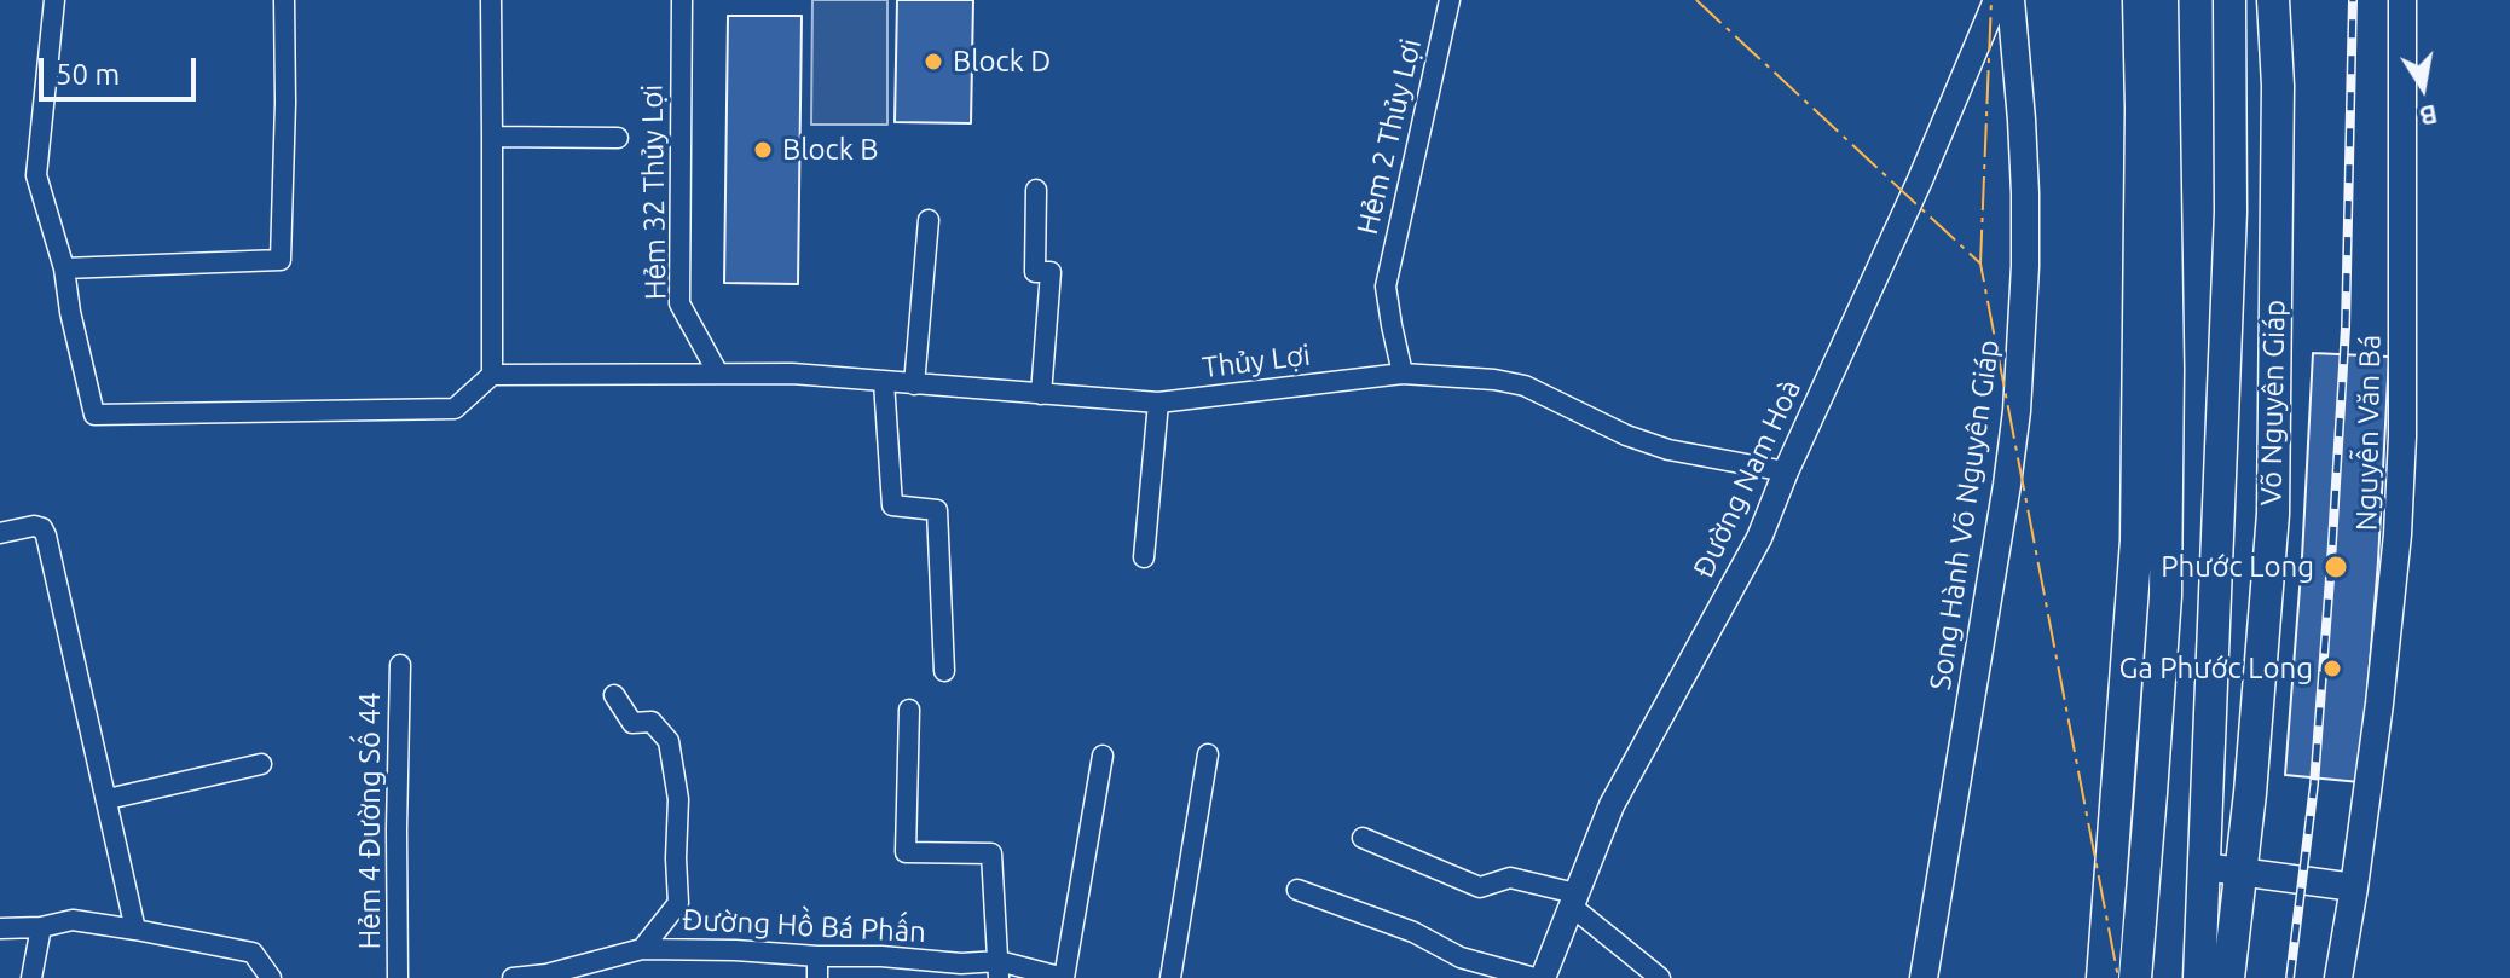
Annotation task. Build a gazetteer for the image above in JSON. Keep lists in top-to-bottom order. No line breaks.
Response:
{"streets":{"highway":["Võ Nguyên Giáp"],"main road":["Nguyễn Văn Bá","Song Hành Võ Nguyên Giáp"],"street":["Hẻm 2 Thủy Lợi","Hẻm 32 Thủy Lợi","Thủy Lợi","Đường Nam Hoà","Hẻm 4 Đường Số 44","Đường Hồ Bá Phấn"]},"crossings":[["Hẻm 2 Thủy Lợi","Thủy Lợi"],["Hẻm 32 Thủy Lợi","Thủy Lợi"],["Thủy Lợi","Đường Nam Hoà"]],"places":["Block D","Block B","Phước Long","Ga Phước Long"],"scale_bar":"50 m","north":"bottom"}
